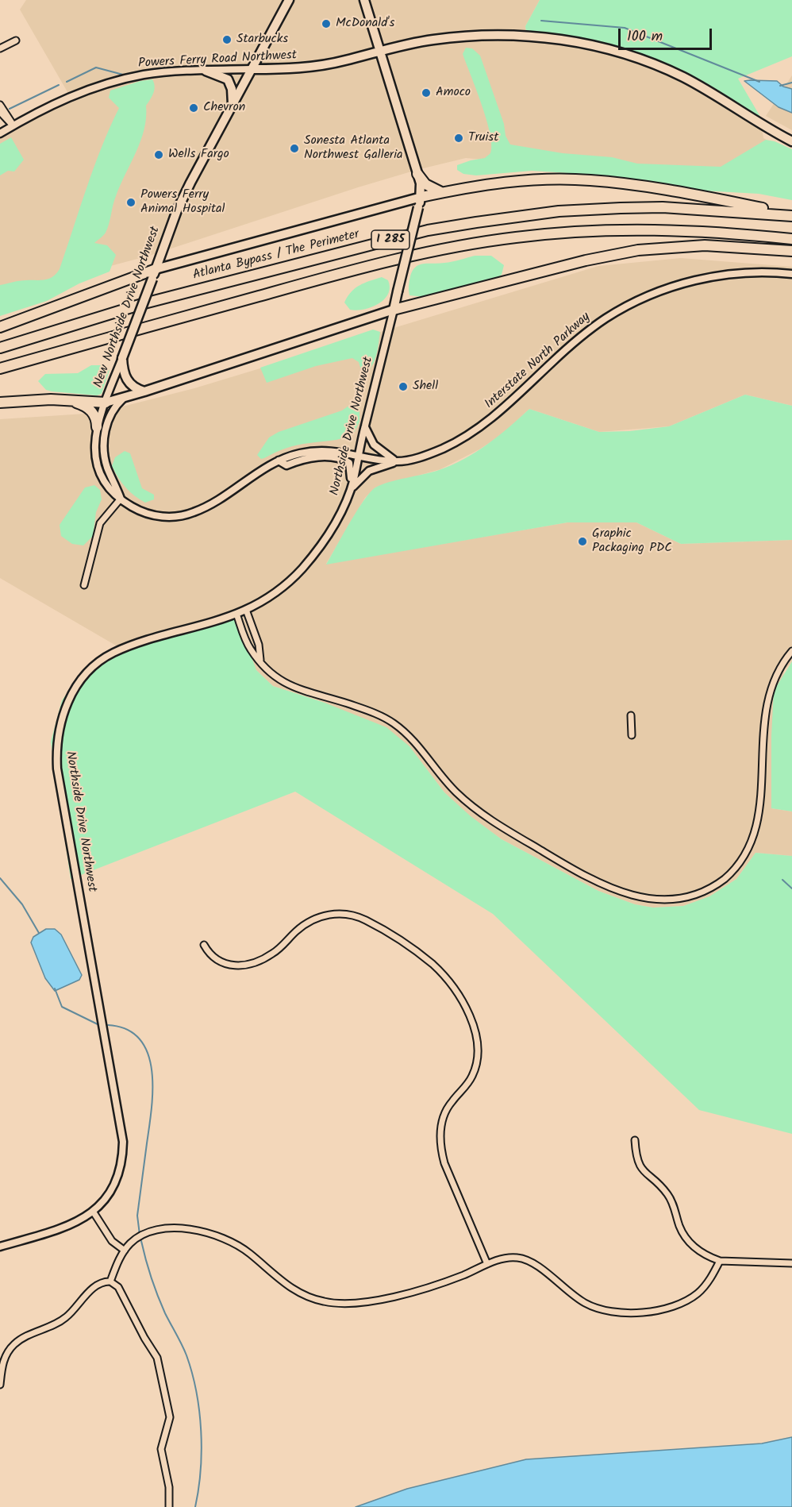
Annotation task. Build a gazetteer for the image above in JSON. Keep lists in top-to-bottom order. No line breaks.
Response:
{"streets":{"highway":["I 285","Atlanta Bypass / The Perimeter"],"main road":["Powers Ferry Road Northwest","New Northside Drive Northwest","Northside Drive Northwest"],"street":["Interstate North Parkway"]},"crossings":[["Powers Ferry Road Northwest","New Northside Drive Northwest"],["Powers Ferry Road Northwest","Northside Drive Northwest"],["New Northside Drive Northwest","Interstate North Parkway"],["New Northside Drive Northwest","Northside Drive Northwest"],["Interstate North Parkway","Northside Drive Northwest"]],"places":["McDonald's","Starbucks","Amoco","Chevron","Truist","Sonesta Atlanta Northwest Galleria","Wells Fargo","Powers Ferry Animal Hospital","Shell","Graphic Packaging PDC"],"scale_bar":"100 m"}
